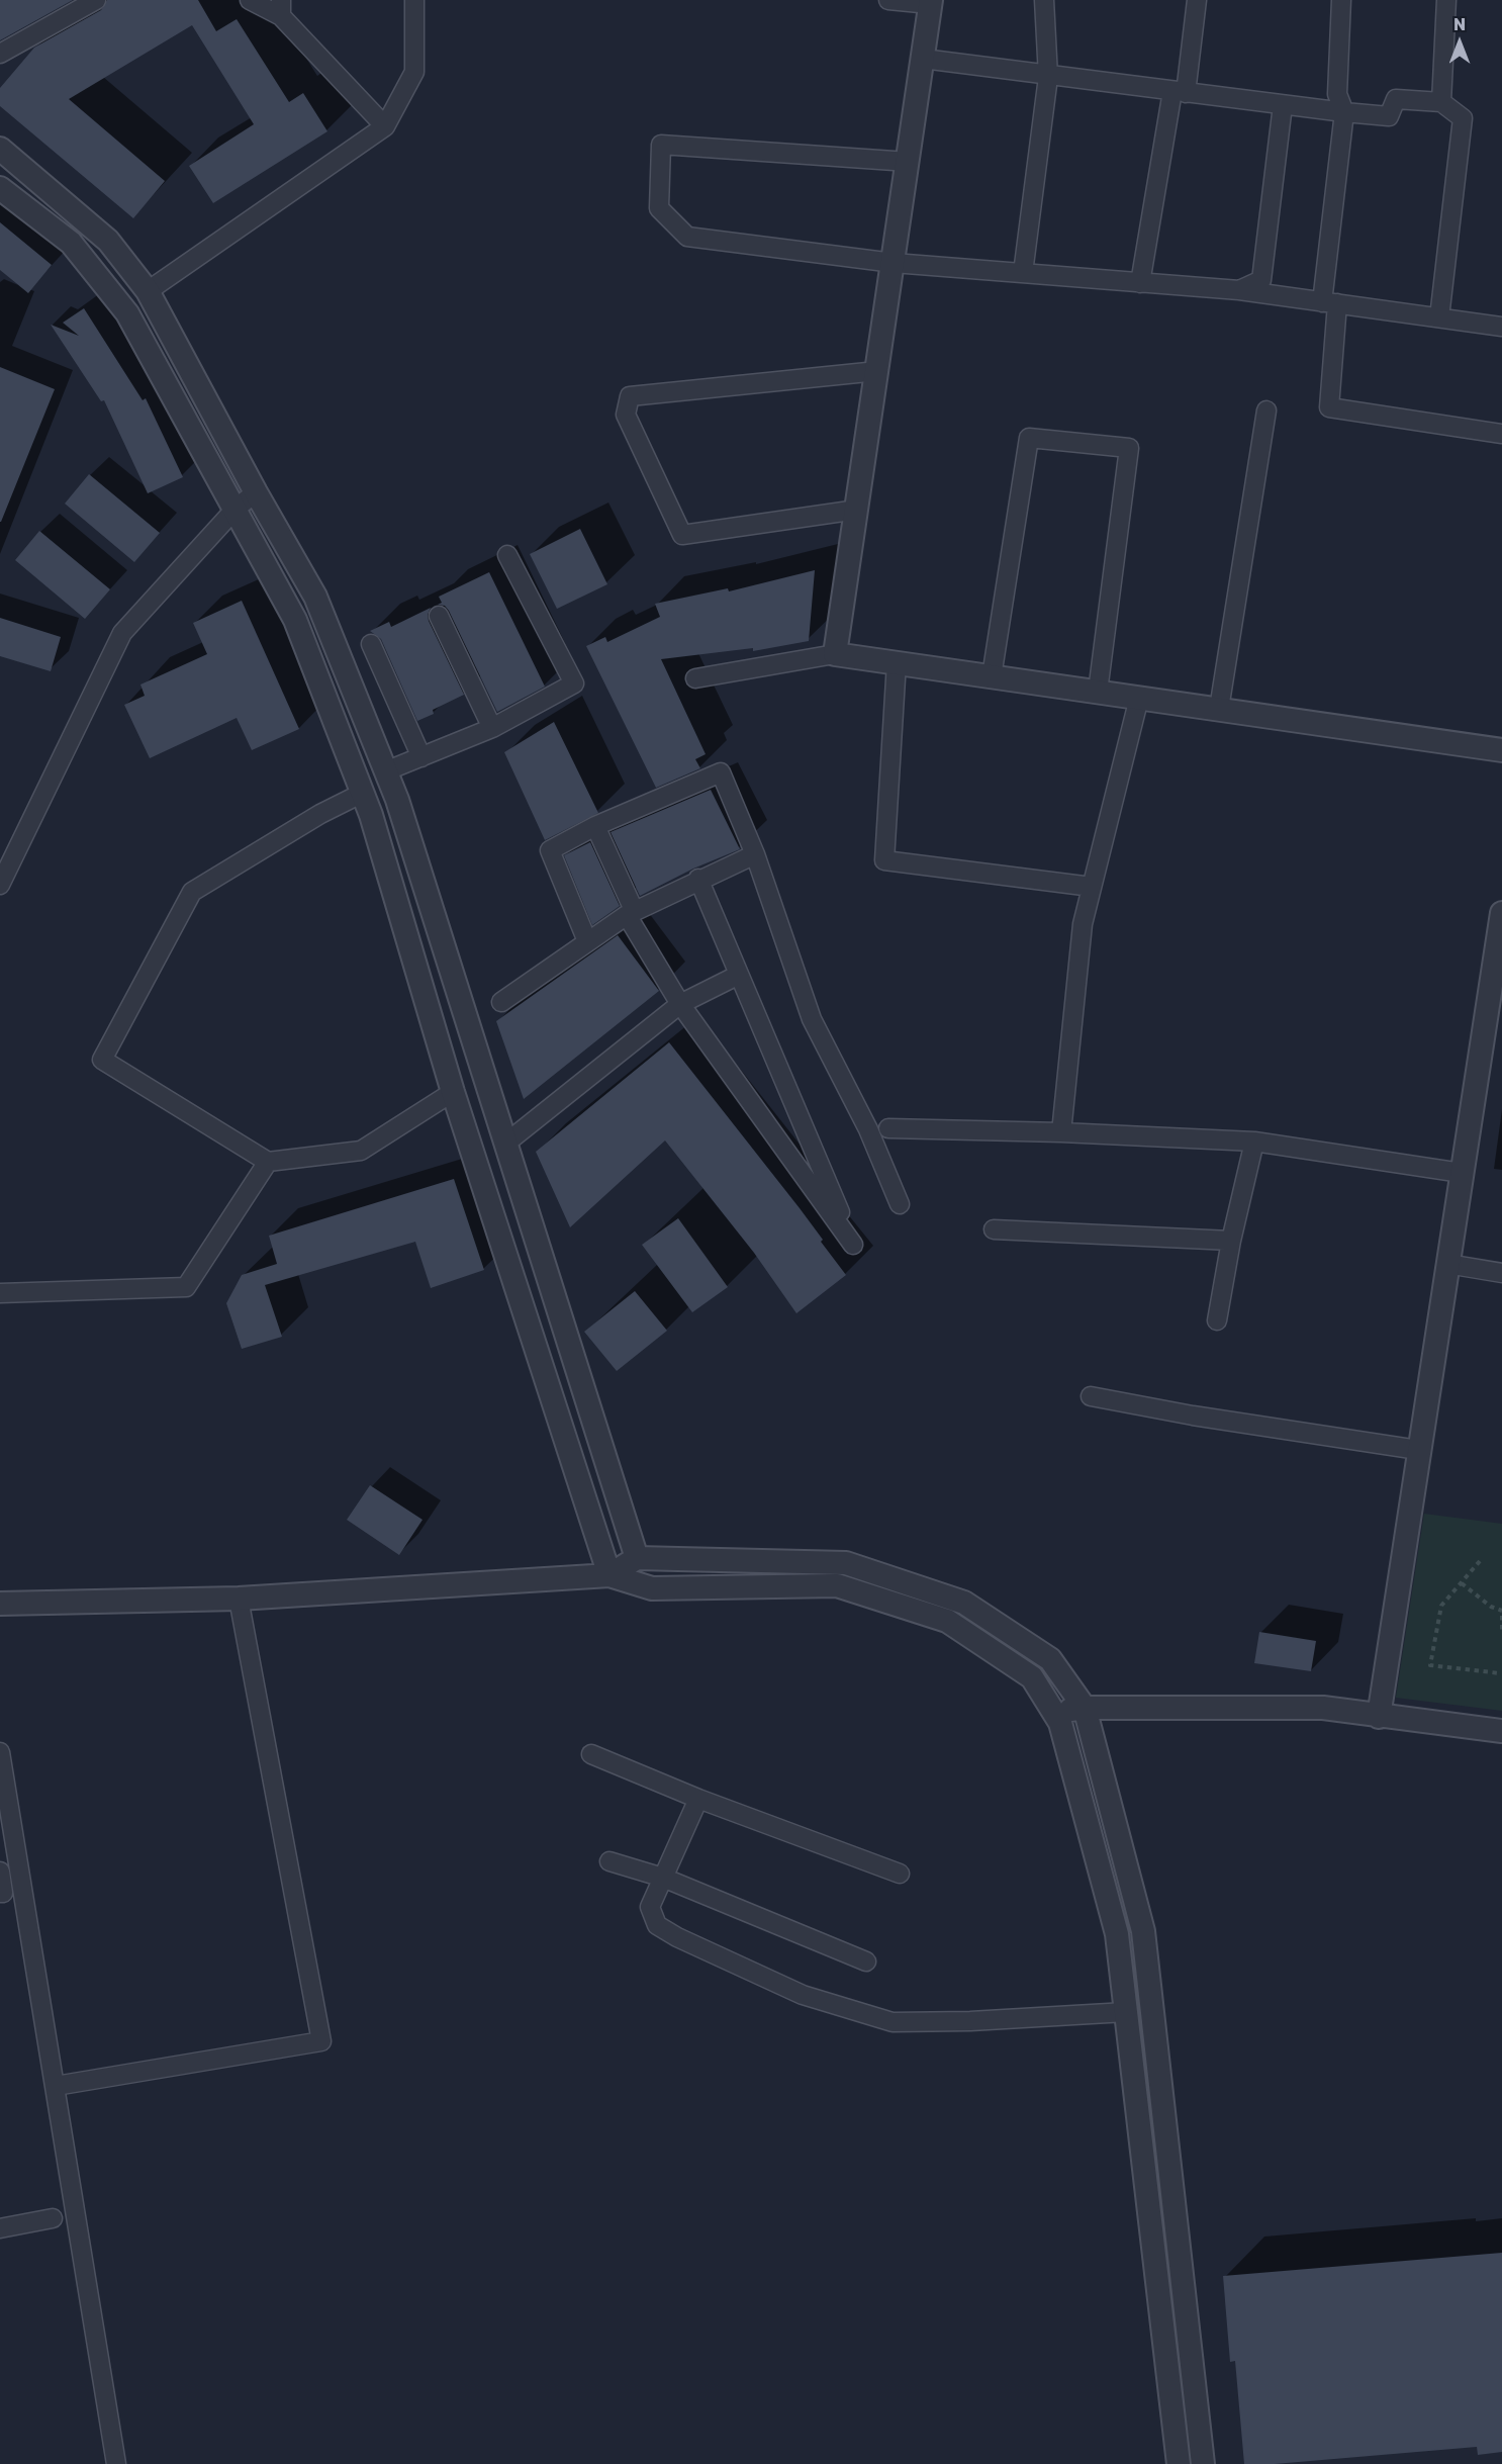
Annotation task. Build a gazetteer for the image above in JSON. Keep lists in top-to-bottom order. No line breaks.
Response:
{"north":"top"}
